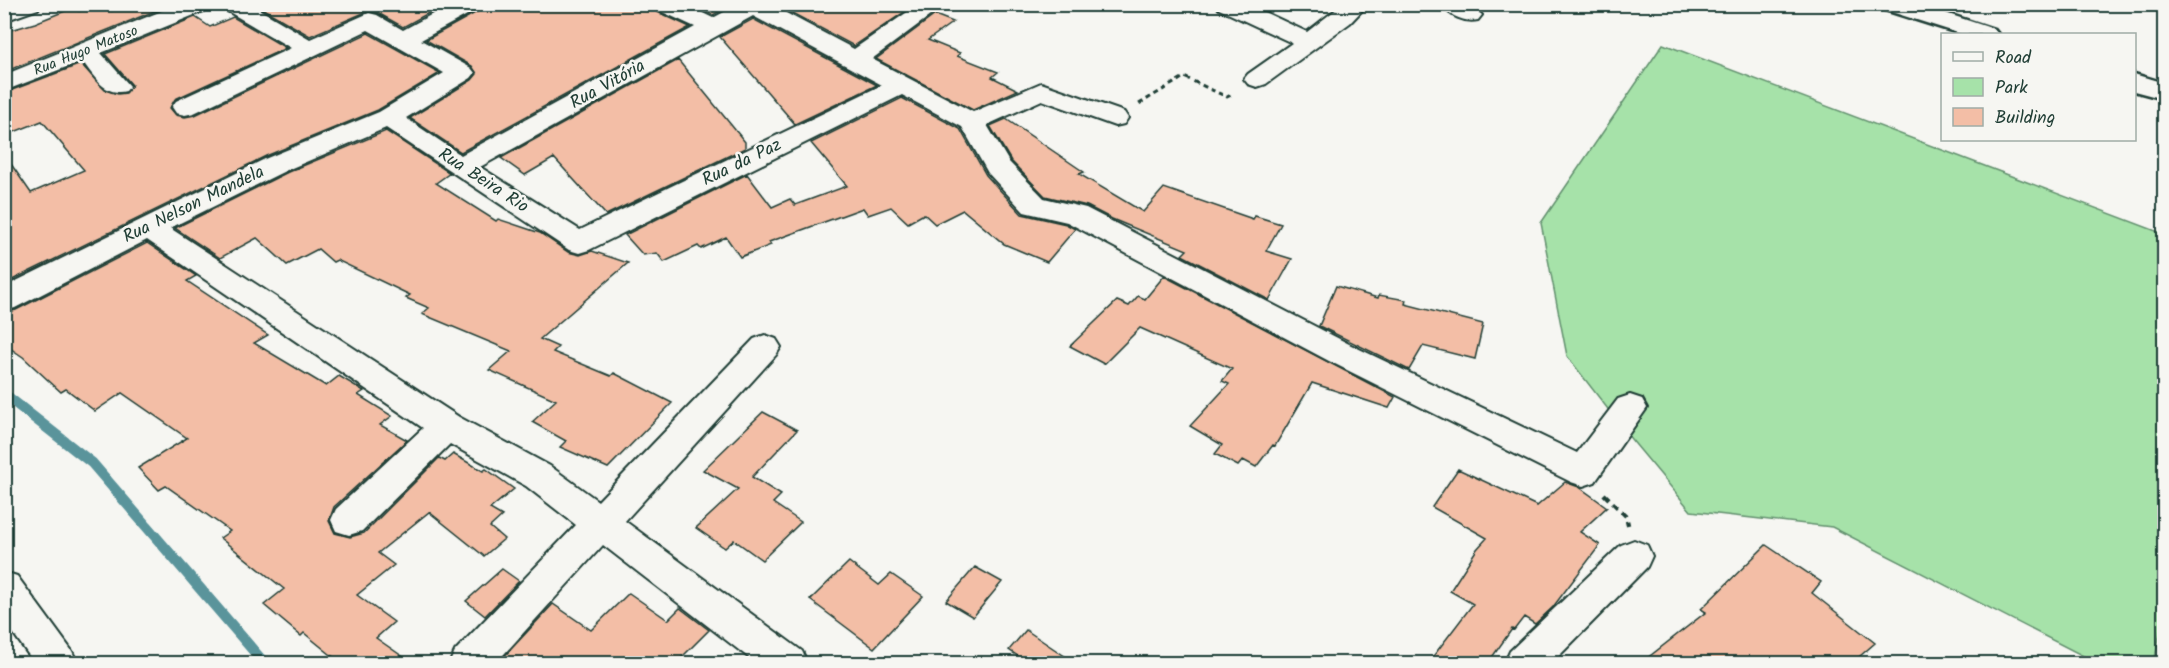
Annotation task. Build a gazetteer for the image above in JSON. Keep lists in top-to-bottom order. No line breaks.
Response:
{"streets":{"street":["Rua Hugo Matoso","Rua Vitória","Rua da Paz","Rua Beira Rio","Rua Nelson Mandela"]},"crossings":[["Rua Vitória","Rua Beira Rio"],["Rua da Paz","Rua Beira Rio"],["Rua Beira Rio","Rua Nelson Mandela"]],"legend":["Road","Park","Building"]}
